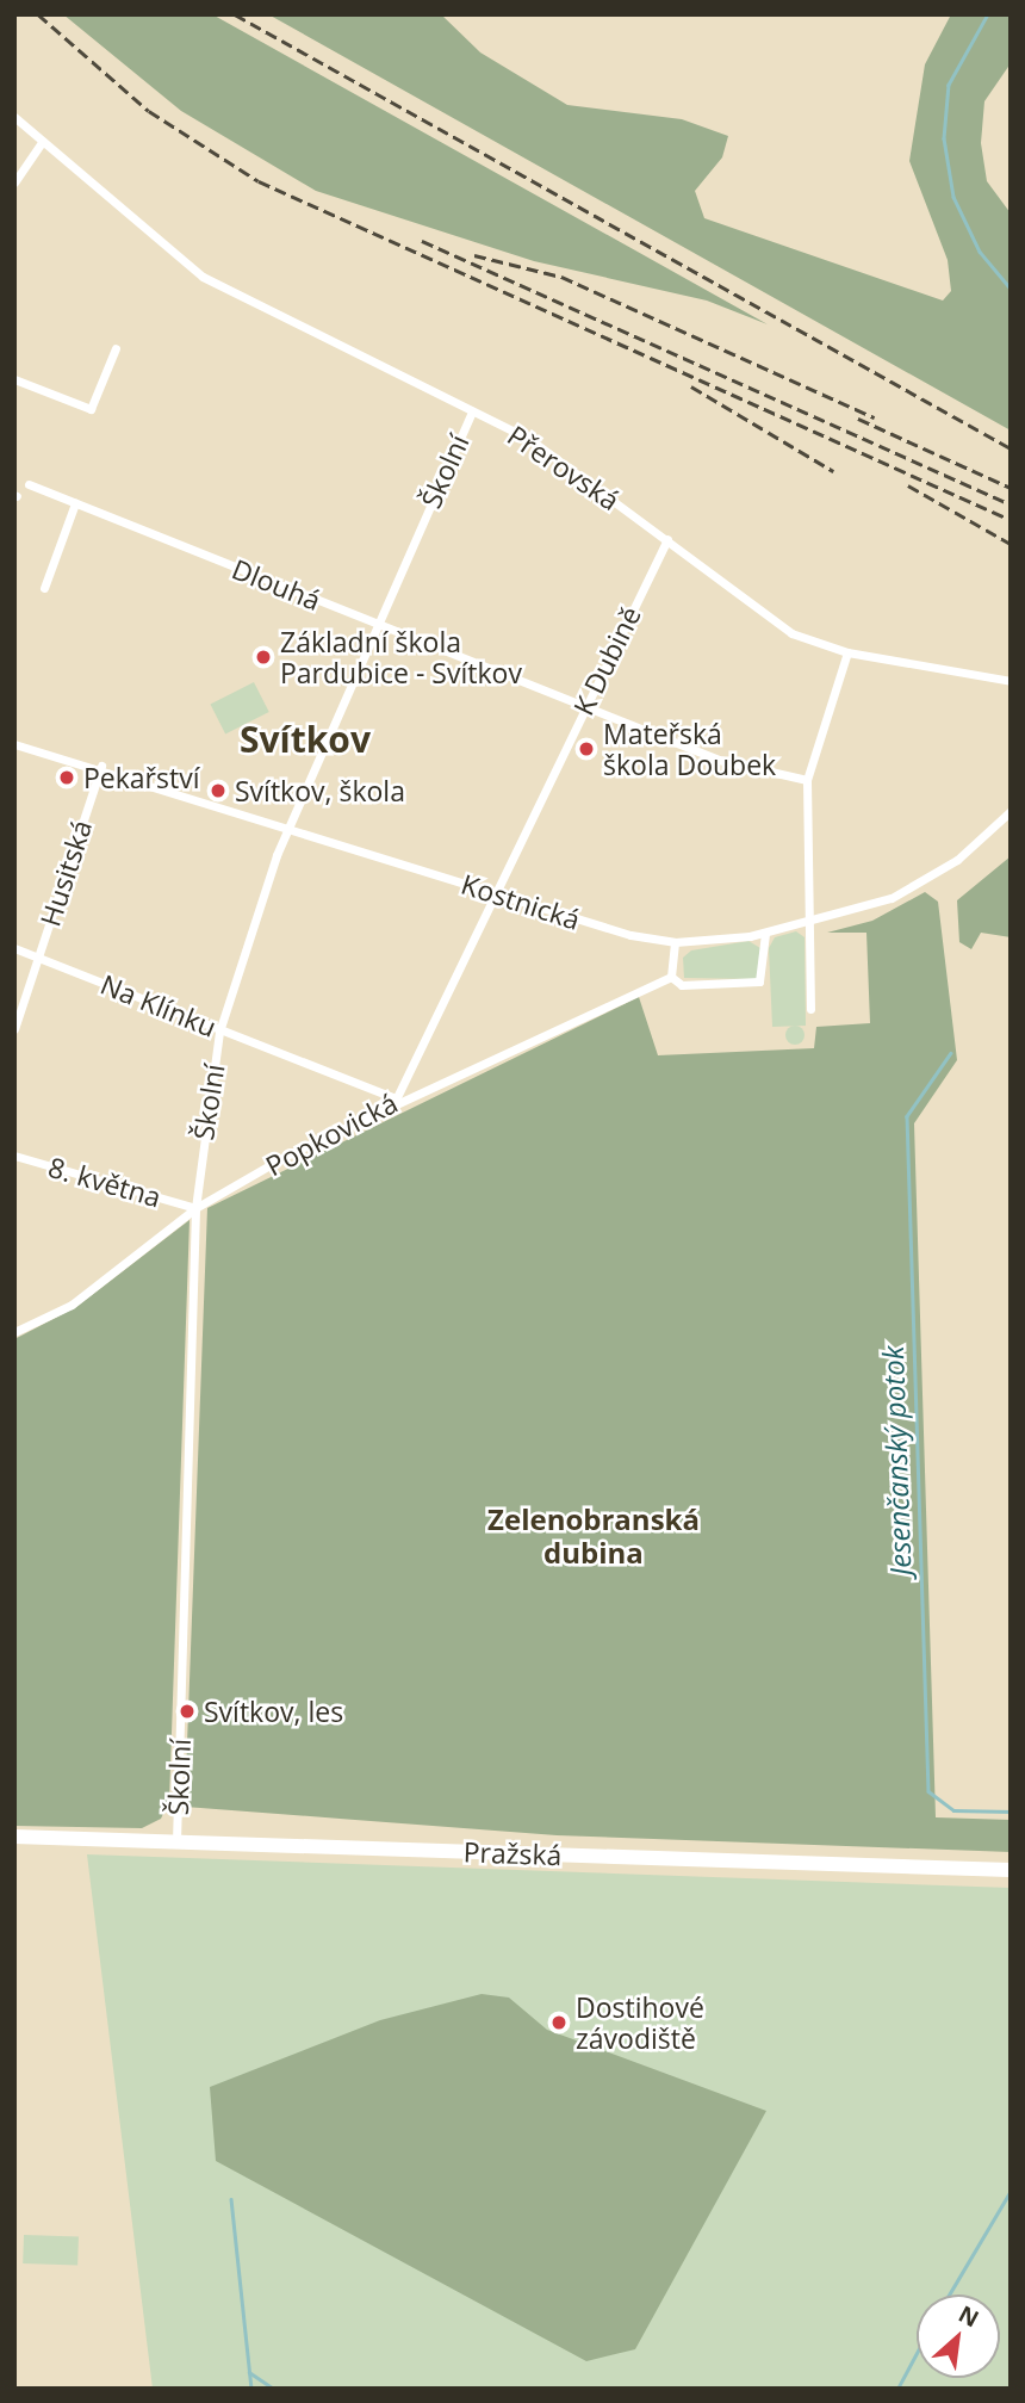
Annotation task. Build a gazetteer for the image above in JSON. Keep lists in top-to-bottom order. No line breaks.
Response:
{"streets":{"main road":["Pražská"],"street":["Přerovská","Školní","Dlouhá","K Dubině","Husitská","Kostnická","Na Klínku","Popkovická","8. května"]},"crossings":[["Přerovská","Školní"],["Přerovská","K Dubině"],["Školní","Dlouhá"],["Školní","Kostnická"],["Školní","Na Klínku"],["Školní","Popkovická"],["Školní","8. května"],["Školní","Pražská"],["Dlouhá","K Dubině"],["K Dubině","Kostnická"],["K Dubině","Na Klínku"],["K Dubině","Popkovická"],["Husitská","Kostnická"],["Husitská","Na Klínku"],["Na Klínku","Popkovická"],["Popkovická","8. května"]],"districts":["Svítkov","Zelenobranská dubina"],"water":["Jesenčanský potok"],"places":["Základní škola Pardubice - Svítkov","Mateřská škola Doubek","Pekařství","Svítkov, škola","Svítkov, les","Dostihové závodiště"],"north":"top right"}
